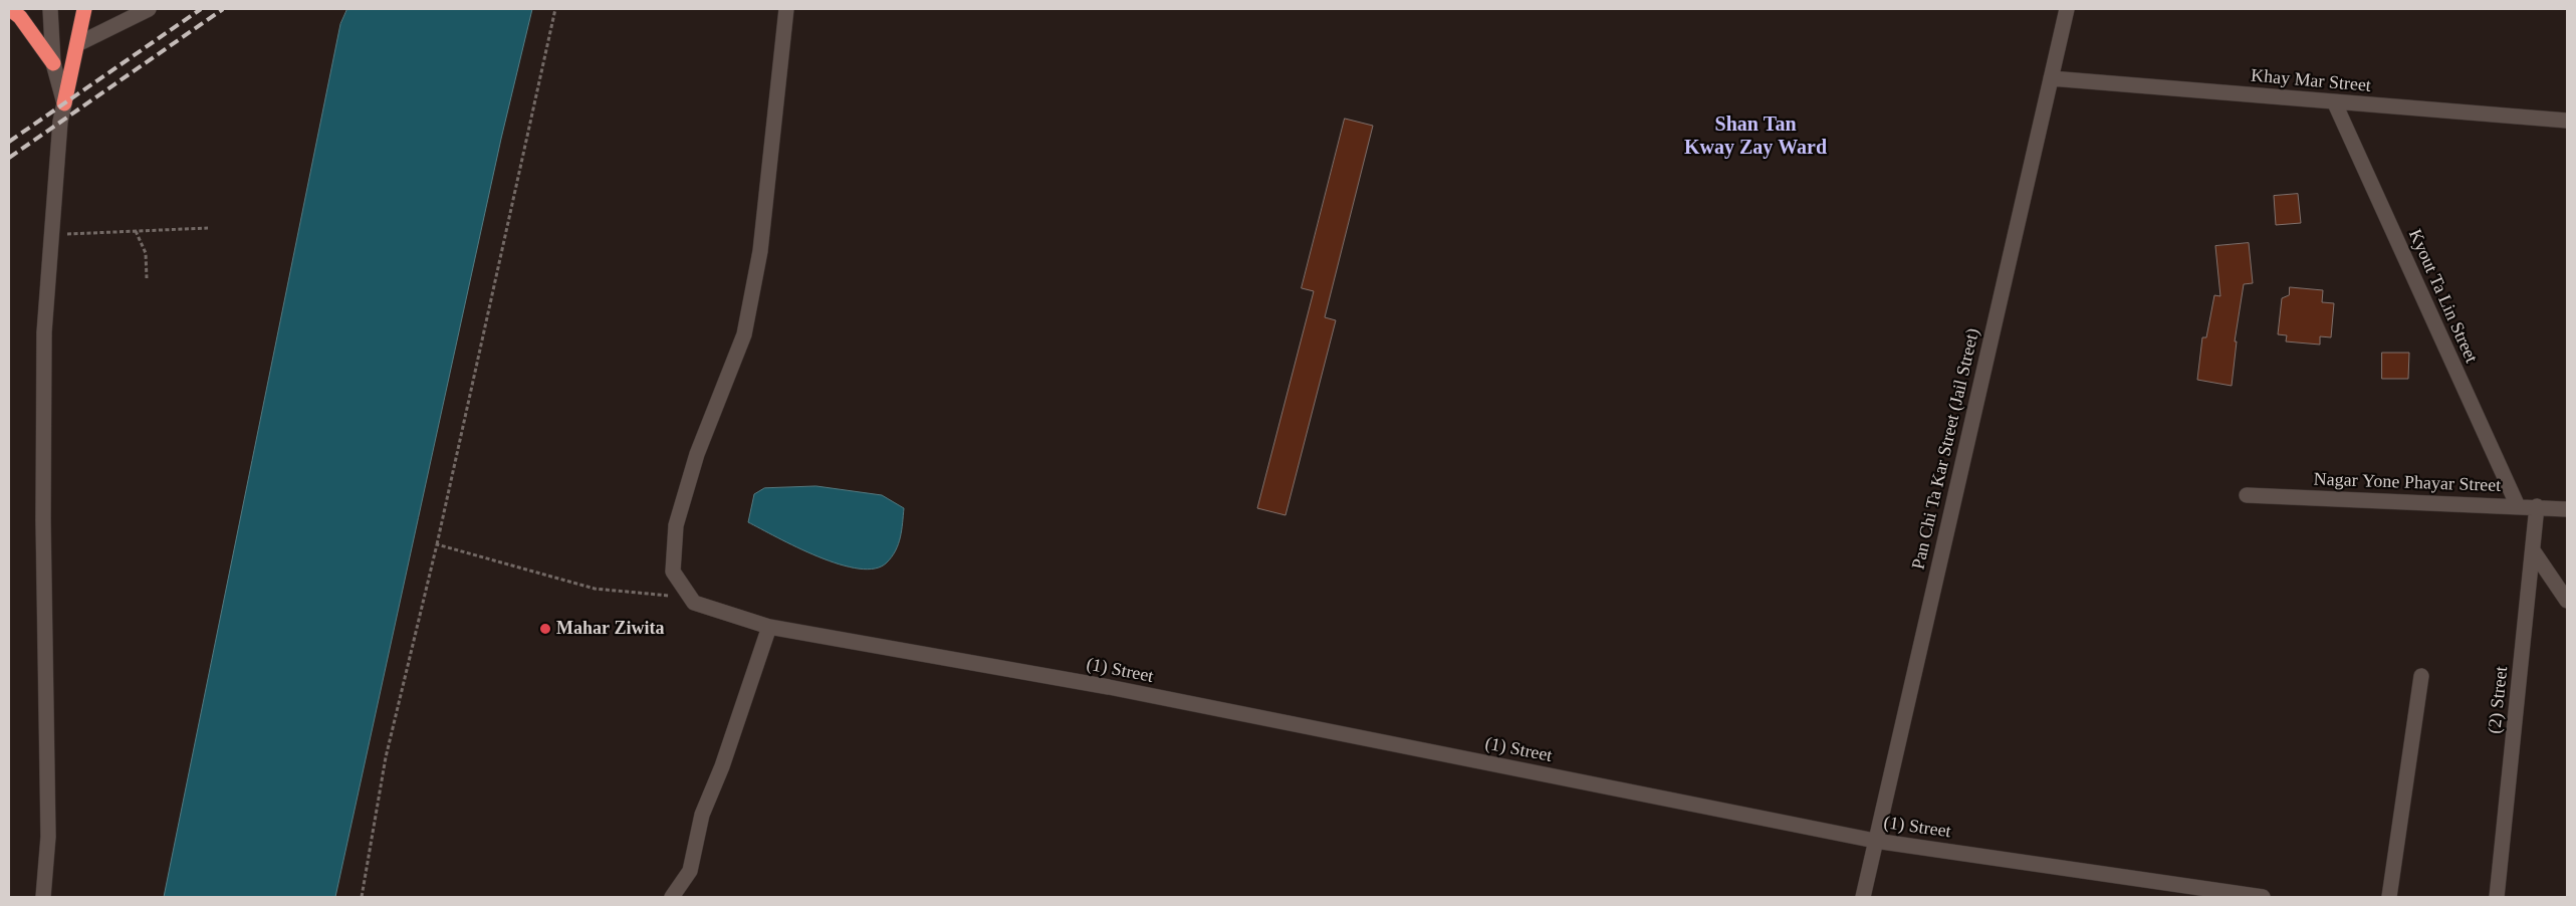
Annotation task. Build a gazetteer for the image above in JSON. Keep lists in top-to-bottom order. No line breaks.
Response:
{"streets":{"street":["Khay Mar Street","Kyout Ta Lin Street","Pan Chi Ta Kar Street (Jail Street)","Nagar Yone Phayar Street","(1) Street","(2) Street"]},"crossings":[["Khay Mar Street","Kyout Ta Lin Street"],["Khay Mar Street","Pan Chi Ta Kar Street (Jail Street)"],["Kyout Ta Lin Street","Nagar Yone Phayar Street"],["Pan Chi Ta Kar Street (Jail Street)","(1) Street"],["Nagar Yone Phayar Street","(2) Street"]],"districts":["Shan Tan Kway Zay Ward"],"places":["Mahar Ziwita"]}
